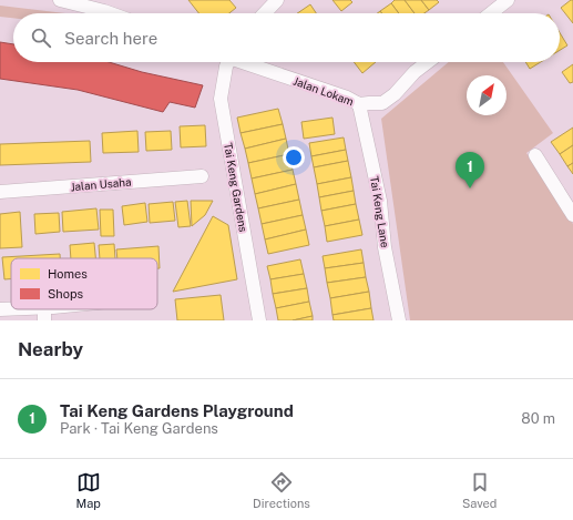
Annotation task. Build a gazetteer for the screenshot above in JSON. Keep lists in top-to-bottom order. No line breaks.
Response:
{"streets":{"street":["Jalan Lokam","Jalan Usaha","Tai Keng Gardens","Tai Keng Lane"]},"crossings":[["Jalan Lokam","Tai Keng Lane"]],"legend":["Homes","Shops"],"north":"top right","page":{"search":"Search here","pins":"1","heading":"Nearby","list":[{"mark":"1","name":"Tai Keng Gardens Playground","note":"Park · Tai Keng Gardens","value":"80 m"}],"nav":["Map","Directions","Saved"]}}
